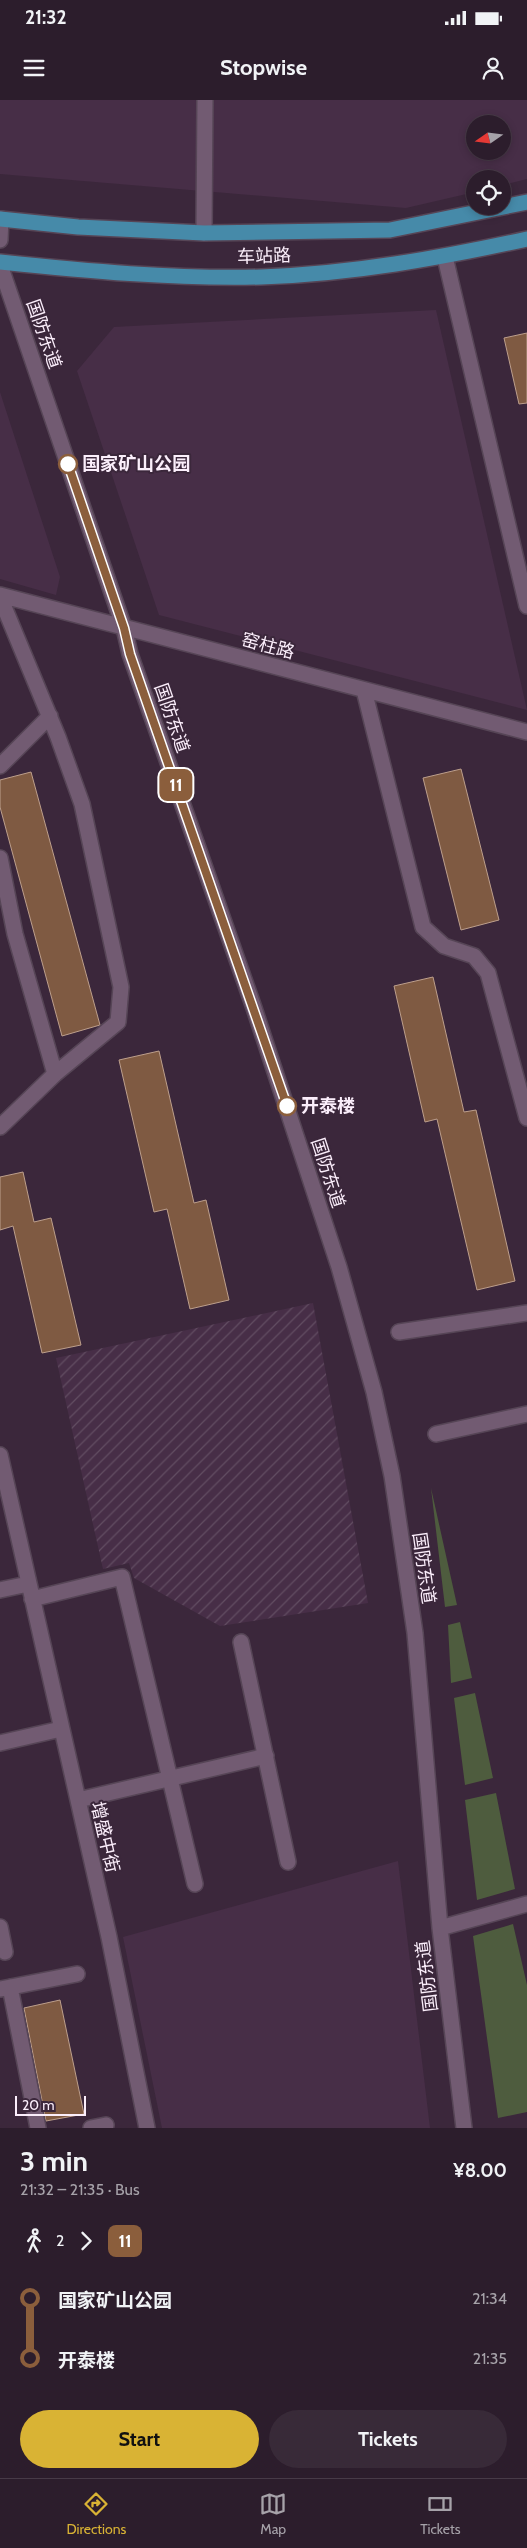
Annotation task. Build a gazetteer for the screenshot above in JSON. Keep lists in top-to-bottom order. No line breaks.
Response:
{"streets":{"main road":["车站路"],"street":["国防东道","窑柱路","增盛中街"]},"crossings":[["车站路","国防东道"],["国防东道","窑柱路"]],"places":["国家矿山公园","开泰楼"],"lines":["bus line 11"],"scale_bar":"20 m","north":"left","page":{"status":"21:32","header":"Stopwise","on_map":"11","scale":"20 m","heading":["3 min","21:32 – 21:35 · Bus","¥8.00"],"legs":["2","11"],"list":[{"name":"国家矿山公园","value":"21:34"},{"name":"开泰楼","value":"21:35"}],"buttons":["Start","Tickets"],"tabs":["Directions","Map","Tickets"]}}
